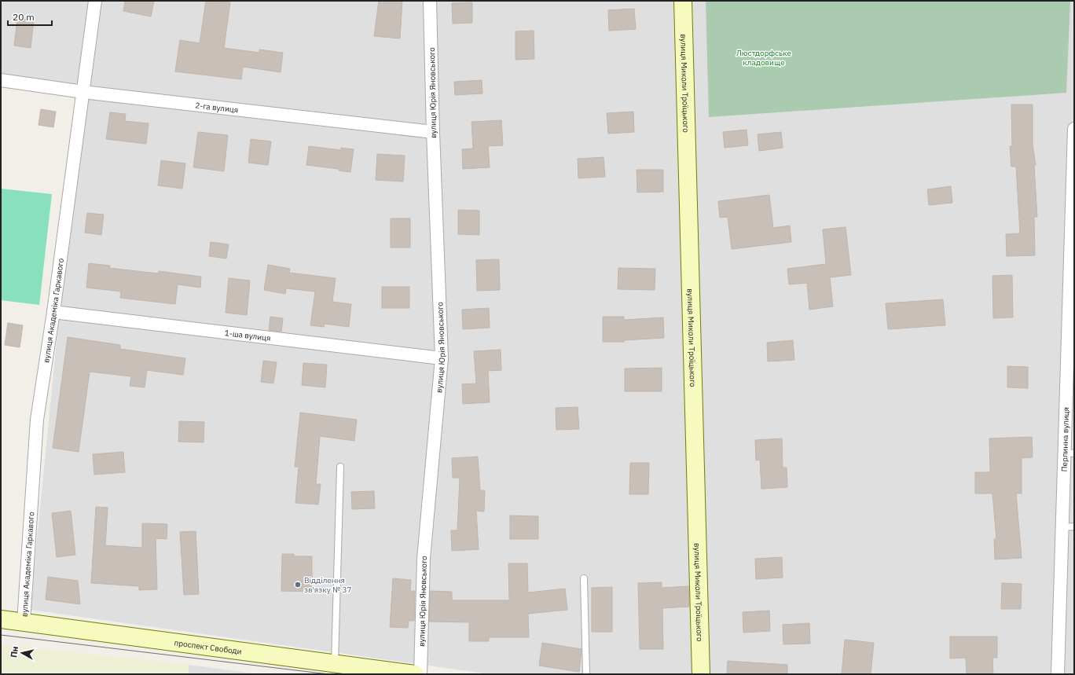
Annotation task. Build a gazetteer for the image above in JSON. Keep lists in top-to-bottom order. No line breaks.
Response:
{"streets":{"street":["вулиця Миколи Троїцького","вулиця Юрія Яновського","2-га вулиця","вулиця Академіка Гаркавого","1-ша вулиця","Перлинна вулиця","проспект Свободи"]},"crossings":[["вулиця Юрія Яновського","2-га вулиця"],["вулиця Юрія Яновського","1-ша вулиця"],["2-га вулиця","вулиця Академіка Гаркавого"],["вулиця Академіка Гаркавого","1-ша вулиця"],["вулиця Академіка Гаркавого","проспект Свободи"]],"parks":["Люстдорфське кладовище"],"places":["Відділення зв'язку № 37"],"scale_bar":"20 m","north":"left"}
